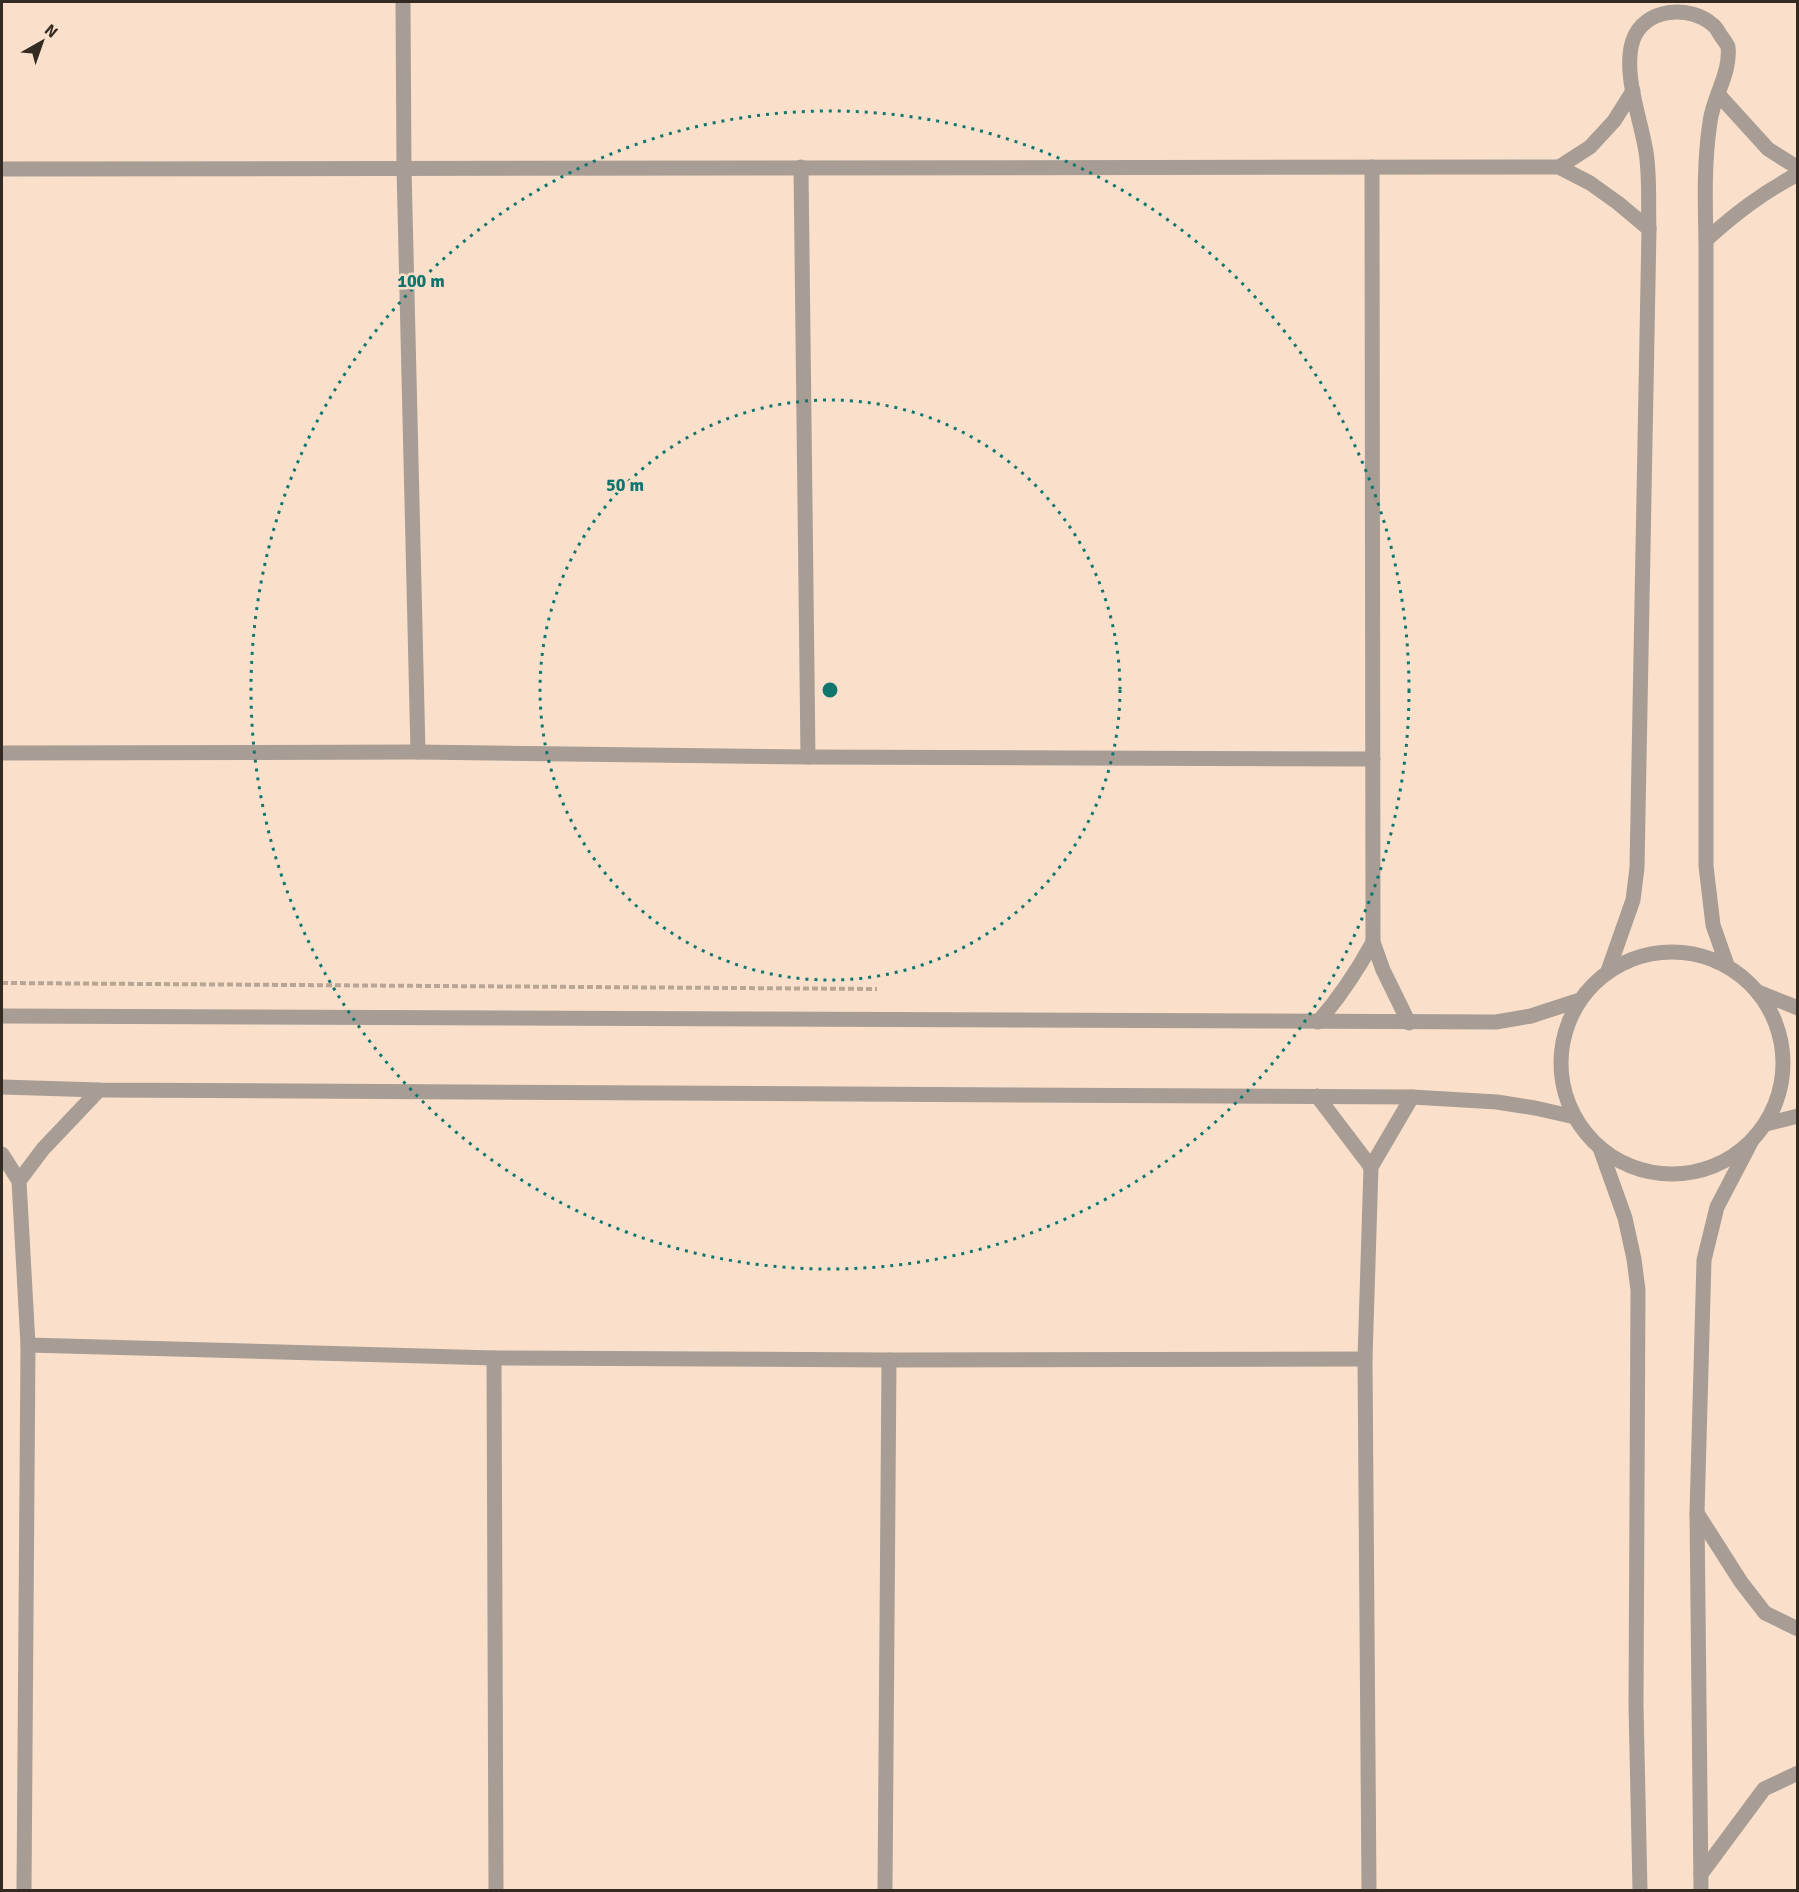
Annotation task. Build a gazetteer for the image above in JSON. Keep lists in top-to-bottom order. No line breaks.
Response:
{"north":"top right","rings":["100 m","50 m"]}
